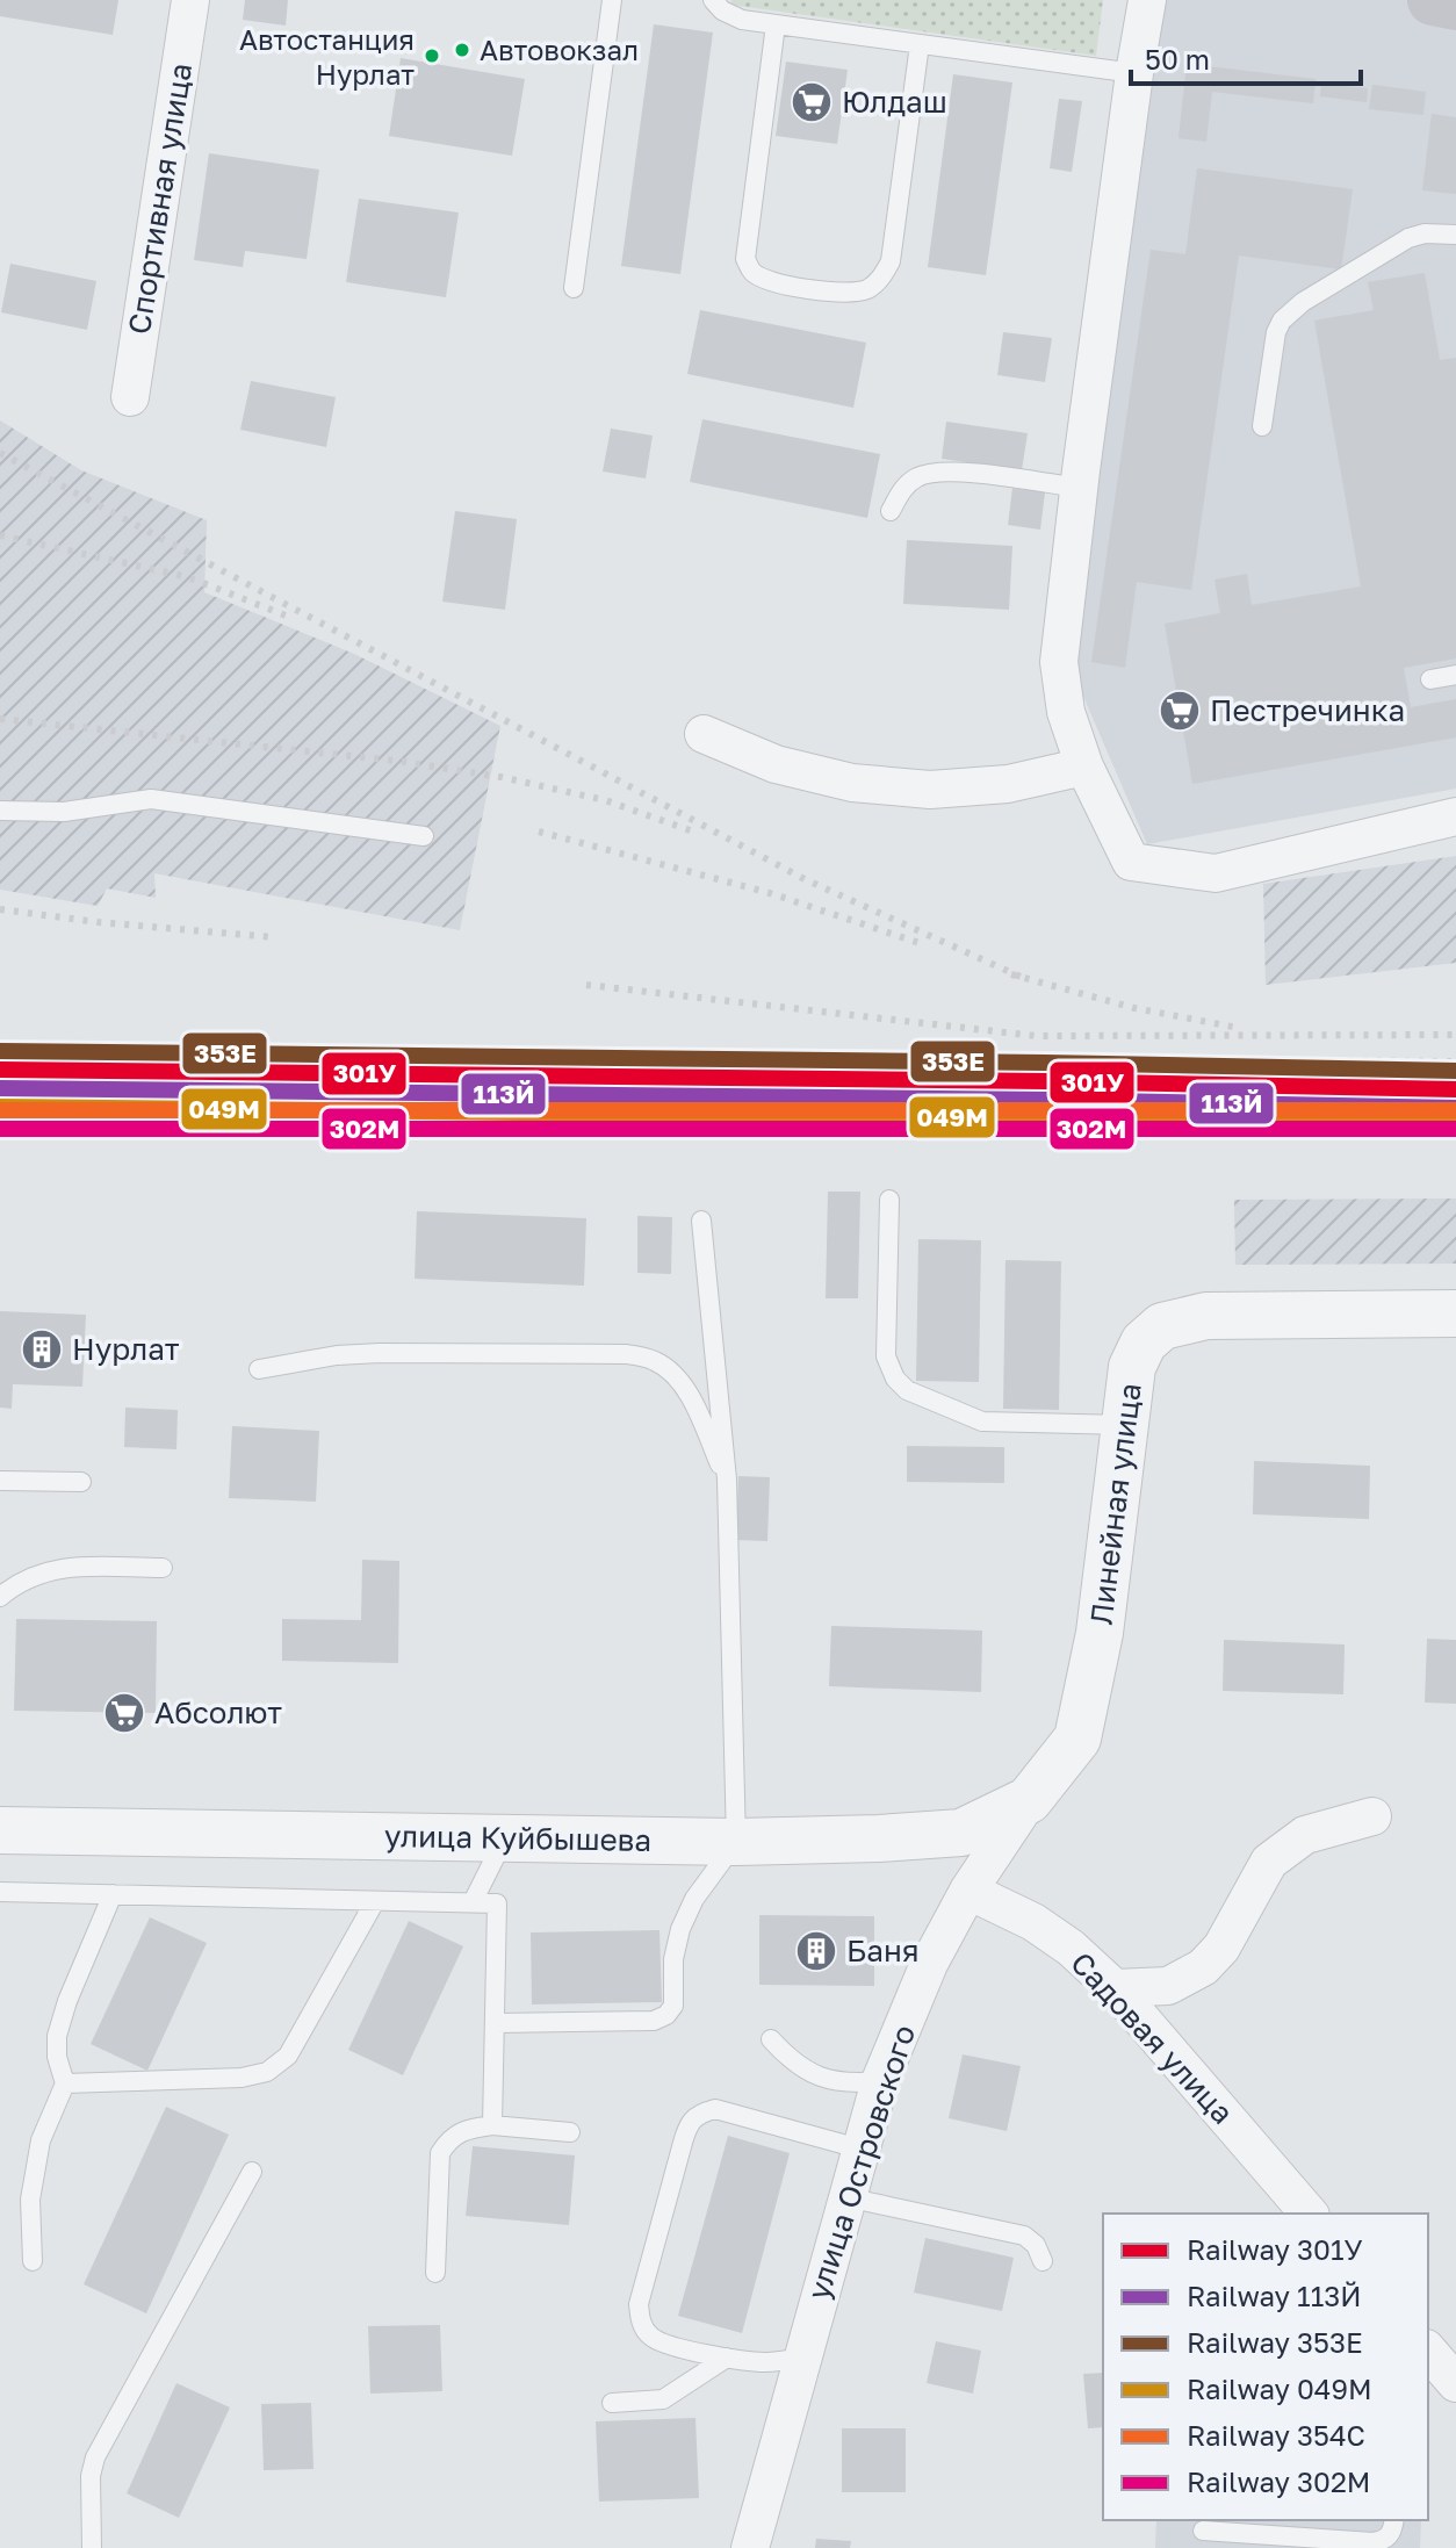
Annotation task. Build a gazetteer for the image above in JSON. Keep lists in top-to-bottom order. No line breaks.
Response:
{"streets":{"street":["Спортивная улица","Линейная улица","улица Куйбышева","Садовая улица","улица Островского"]},"crossings":[["Линейная улица","улица Куйбышева"],["Линейная улица","улица Островского"],["улица Куйбышева","улица Островского"],["Садовая улица","улица Островского"]],"places":{"other":["Автовокзал","Автостанция Нурлат"],"supermarket":["Юлдаш","Пестречинка","Абсолют"],"building":["Нурлат","Баня"]},"lines":["rail line 353Е","rail line 301У","rail line 113Й","rail line 049М","rail line 354С","rail line 302М"],"legend":["Railway 301У","Railway 113Й","Railway 353Е","Railway 049М","Railway 354С","Railway 302М"],"scale_bar":"50 m"}
